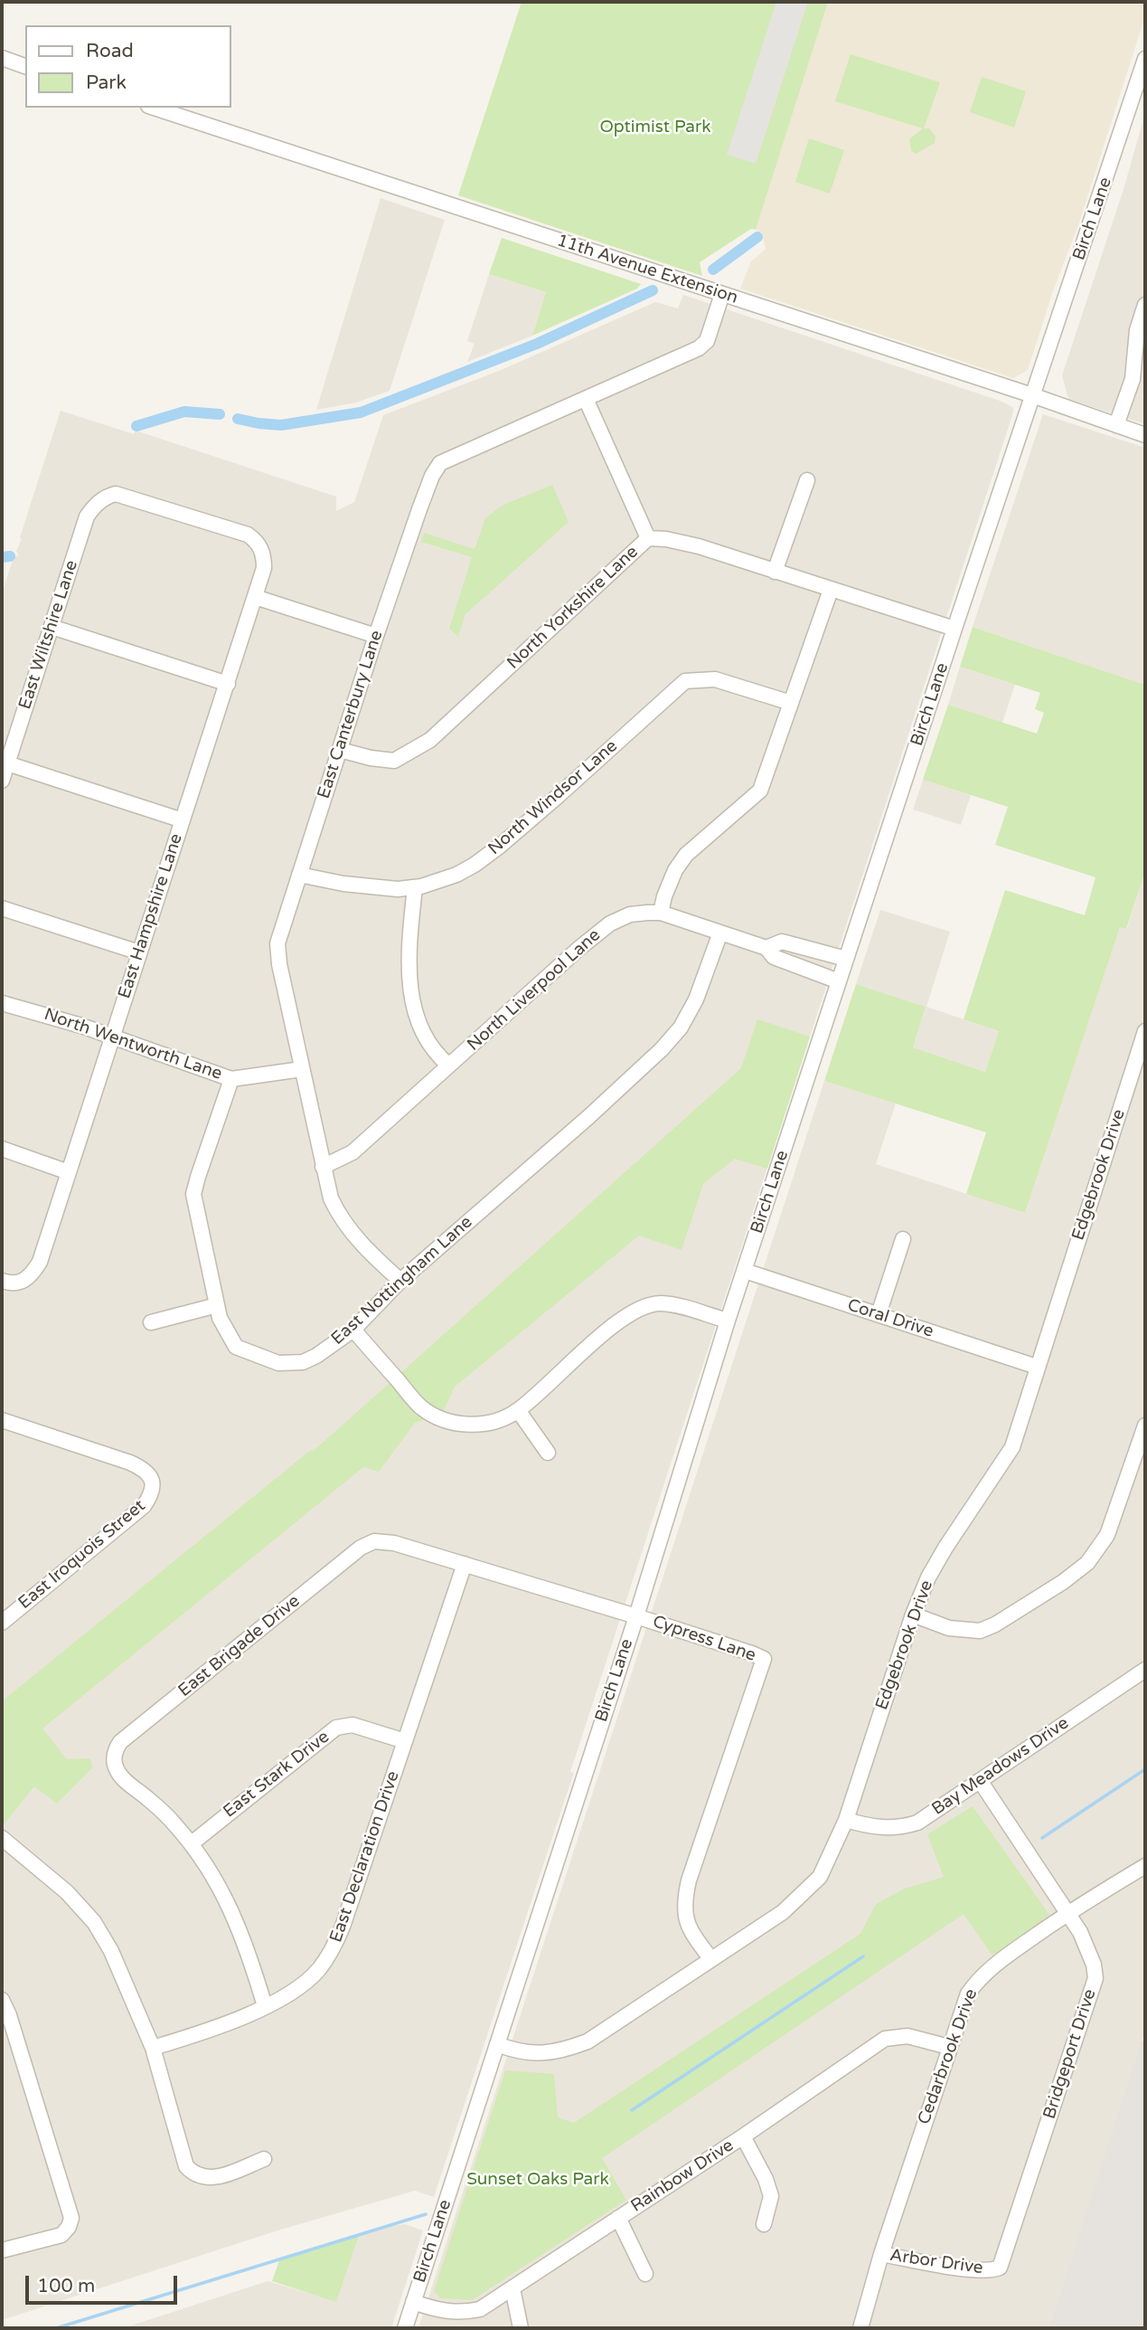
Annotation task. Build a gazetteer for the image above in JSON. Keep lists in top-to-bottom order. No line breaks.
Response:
{"streets":{"street":["Birch Lane","11th Avenue Extension","North Yorkshire Lane","East Wiltshire Lane","East Canterbury Lane","North Windsor Lane","East Hampshire Lane","North Liverpool Lane","North Wentworth Lane","Edgebrook Drive","East Nottingham Lane","Coral Drive","East Iroquois Street","Cypress Lane","East Brigade Drive","Bay Meadows Drive","East Stark Drive","East Declaration Drive","Bridgeport Drive","Cedarbrook Drive","Rainbow Drive","Arbor Drive"]},"crossings":[["Birch Lane","11th Avenue Extension"],["Birch Lane","North Yorkshire Lane"],["Birch Lane","North Liverpool Lane"],["Birch Lane","Edgebrook Drive"],["Birch Lane","Coral Drive"],["Birch Lane","Cypress Lane"],["Birch Lane","Rainbow Drive"],["11th Avenue Extension","East Canterbury Lane"],["North Yorkshire Lane","East Canterbury Lane"],["East Wiltshire Lane","East Hampshire Lane"],["East Canterbury Lane","North Windsor Lane"],["East Canterbury Lane","North Liverpool Lane"],["East Canterbury Lane","North Wentworth Lane"],["East Canterbury Lane","East Nottingham Lane"],["East Hampshire Lane","North Wentworth Lane"],["North Liverpool Lane","East Nottingham Lane"],["North Wentworth Lane","East Nottingham Lane"],["Edgebrook Drive","Coral Drive"],["Edgebrook Drive","Cypress Lane"],["Edgebrook Drive","Bay Meadows Drive"],["Cypress Lane","East Brigade Drive"],["Cypress Lane","East Declaration Drive"],["East Brigade Drive","East Stark Drive"],["Bay Meadows Drive","Bridgeport Drive"],["East Stark Drive","East Declaration Drive"],["Bridgeport Drive","Cedarbrook Drive"],["Bridgeport Drive","Arbor Drive"],["Cedarbrook Drive","Rainbow Drive"],["Cedarbrook Drive","Arbor Drive"]],"parks":["Optimist Park","Sunset Oaks Park"],"legend":["Road","Park"],"scale_bar":"100 m"}
